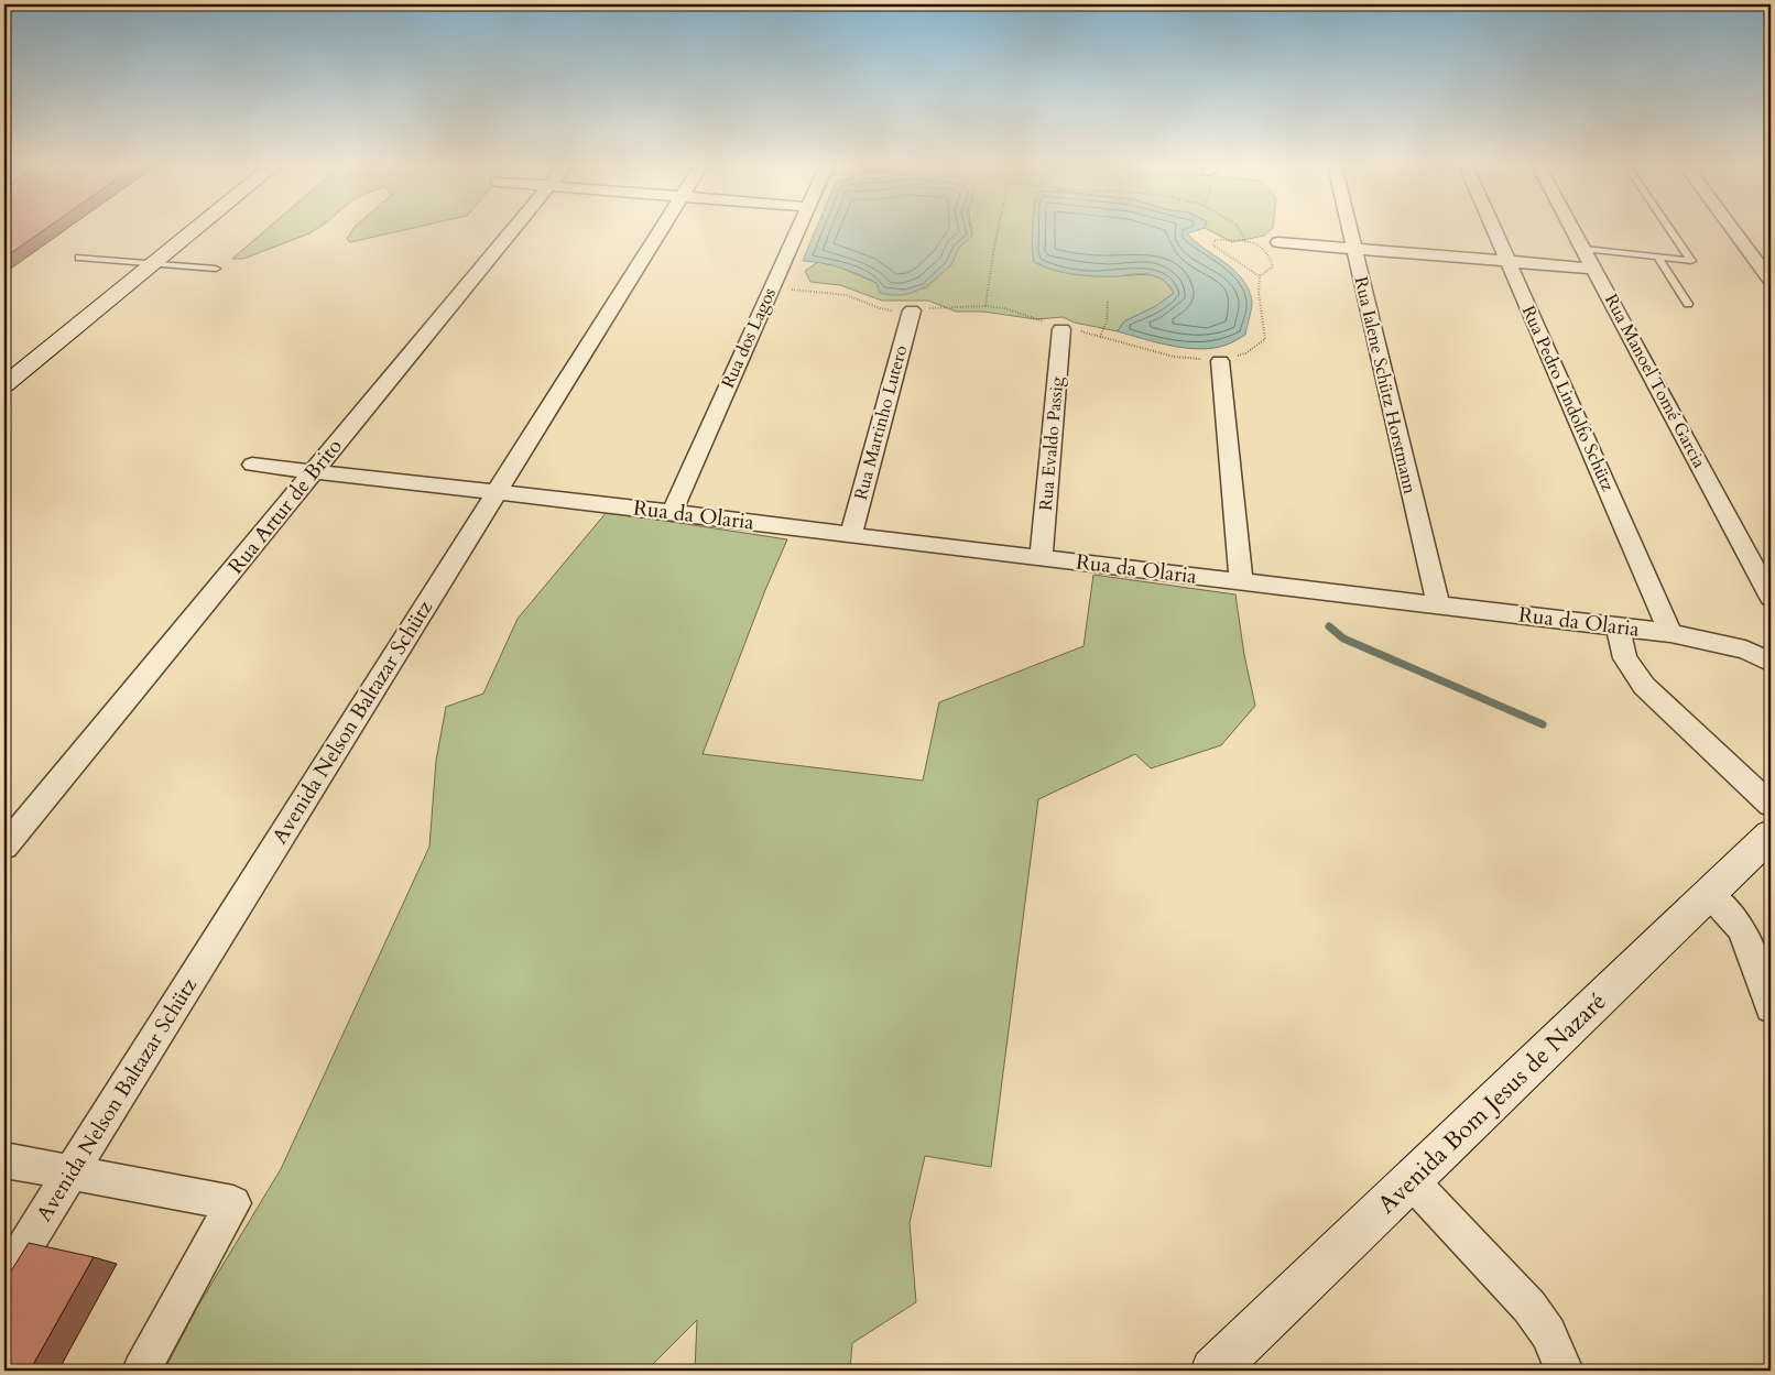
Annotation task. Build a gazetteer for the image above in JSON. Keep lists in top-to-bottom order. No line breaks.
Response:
{"streets":{"main road":["Avenida Bom Jesus de Nazaré"],"street":["Rua dos Lagos","Rua Manoel Tomé Garcia","Rua Ialene Schütz Horstmann","Rua Pedro Lindolfo Schütz","Rua Martinho Lutero","Rua Evaldo Passig","Rua Artur de Brito","Rua da Olaria","Avenida Nelson Baltazar Schütz"]},"crossings":[["Rua dos Lagos","Rua da Olaria"],["Rua Ialene Schütz Horstmann","Rua da Olaria"],["Rua Pedro Lindolfo Schütz","Rua da Olaria"],["Rua Martinho Lutero","Rua da Olaria"],["Rua Evaldo Passig","Rua da Olaria"],["Rua Artur de Brito","Rua da Olaria"],["Rua da Olaria","Avenida Nelson Baltazar Schütz"]]}
